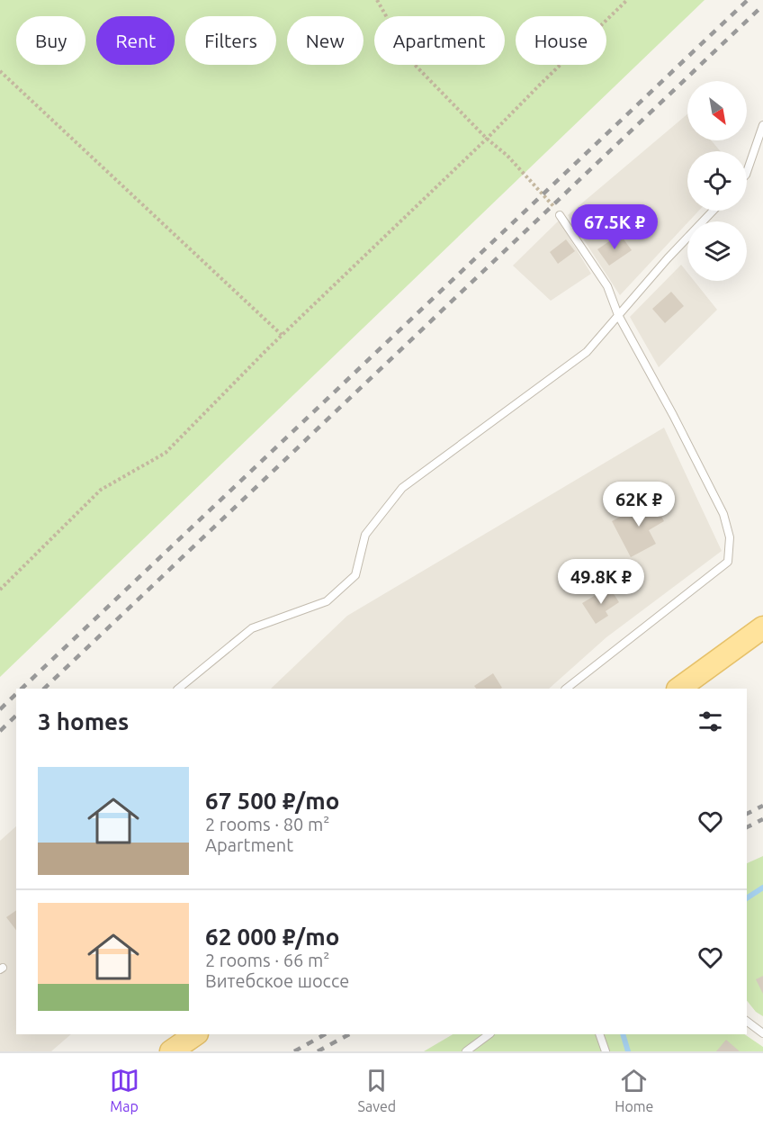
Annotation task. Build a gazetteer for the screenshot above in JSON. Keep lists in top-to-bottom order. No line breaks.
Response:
{"north":"bottom right","page":{"chip":["Buy","Rent","Filters","New","Apartment","House"],"price":["67.5K ₽","62K ₽","49.8K ₽"],"heading":"3 homes","list":[{"name":"67 500 ₽/mo","note":"2 rooms · 80 m² · Apartment"},{"name":"62 000 ₽/mo","note":"2 rooms · 66 m² · Витебское шоссе"}],"tabs":["Map","Saved","Home"]}}
